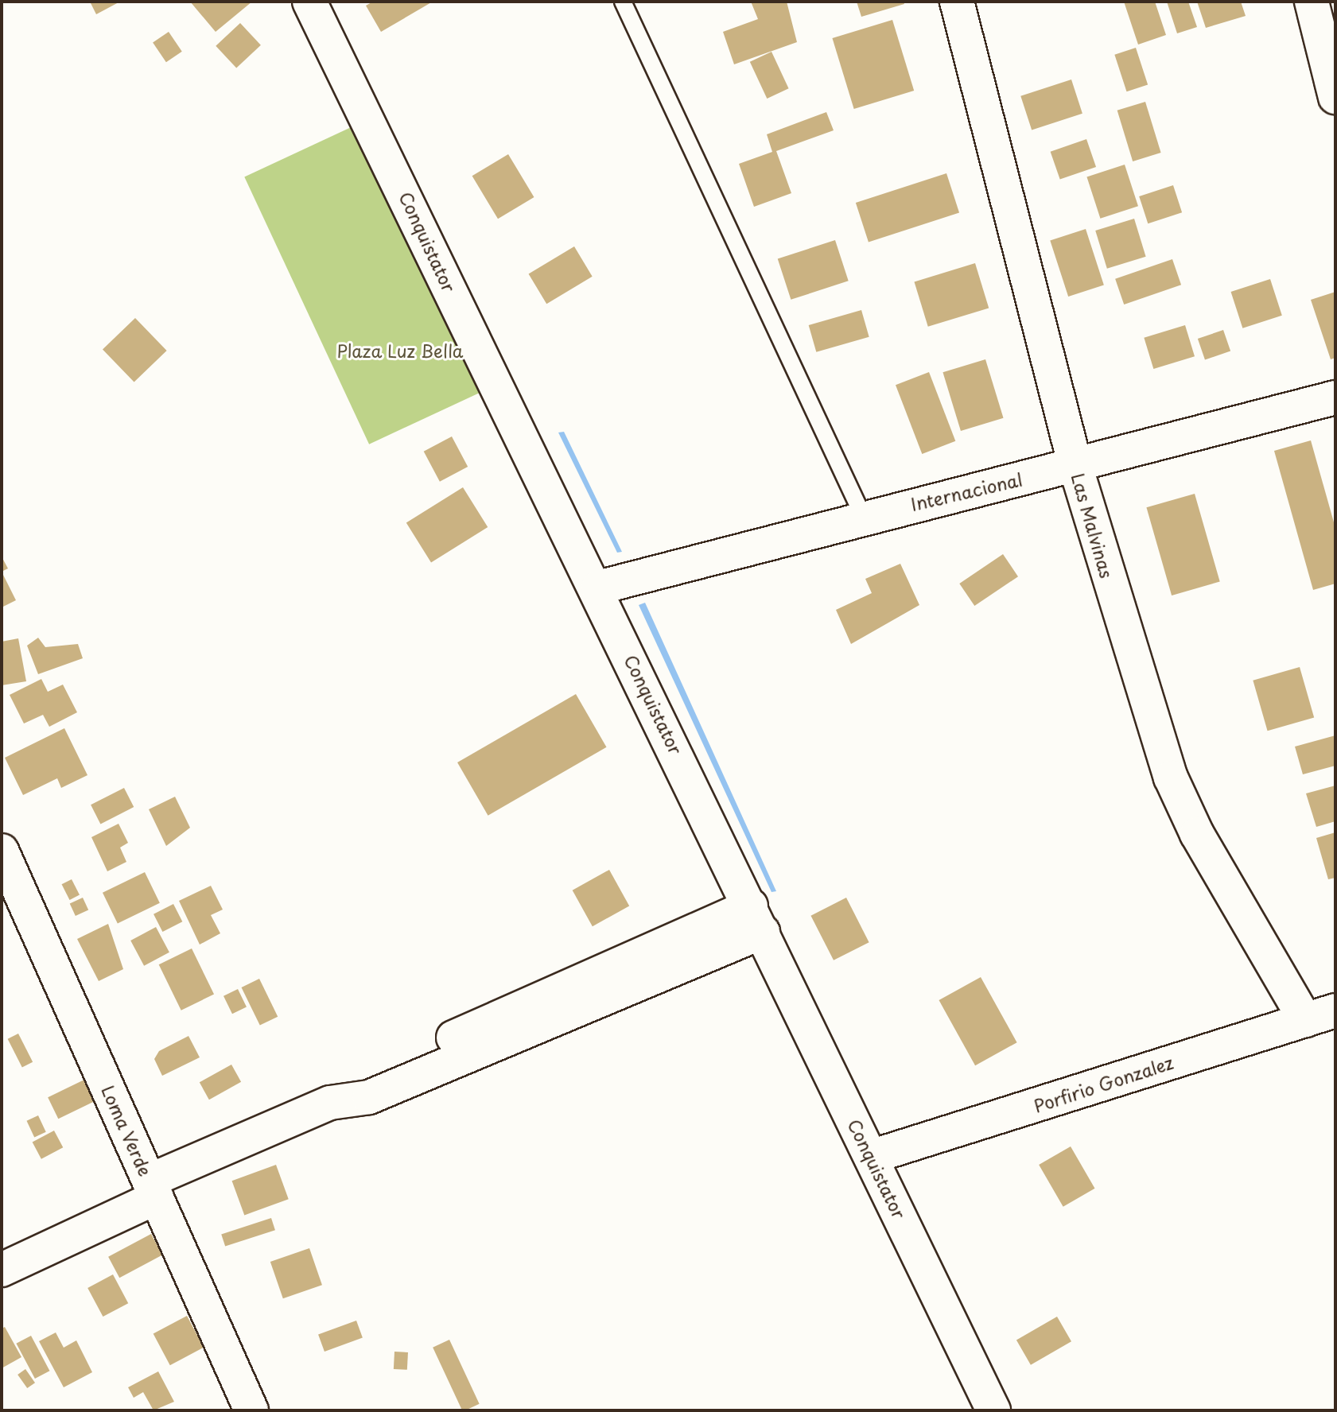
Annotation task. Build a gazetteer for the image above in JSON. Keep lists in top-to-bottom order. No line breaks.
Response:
{"streets":{"street":["Conquistator","Internacional","Las Malvinas","Porfirio Gonzalez","Loma Verde"]},"crossings":[["Conquistator","Internacional"],["Conquistator","Porfirio Gonzalez"],["Internacional","Las Malvinas"],["Las Malvinas","Porfirio Gonzalez"]],"parks":["Plaza Luz Bella"]}
